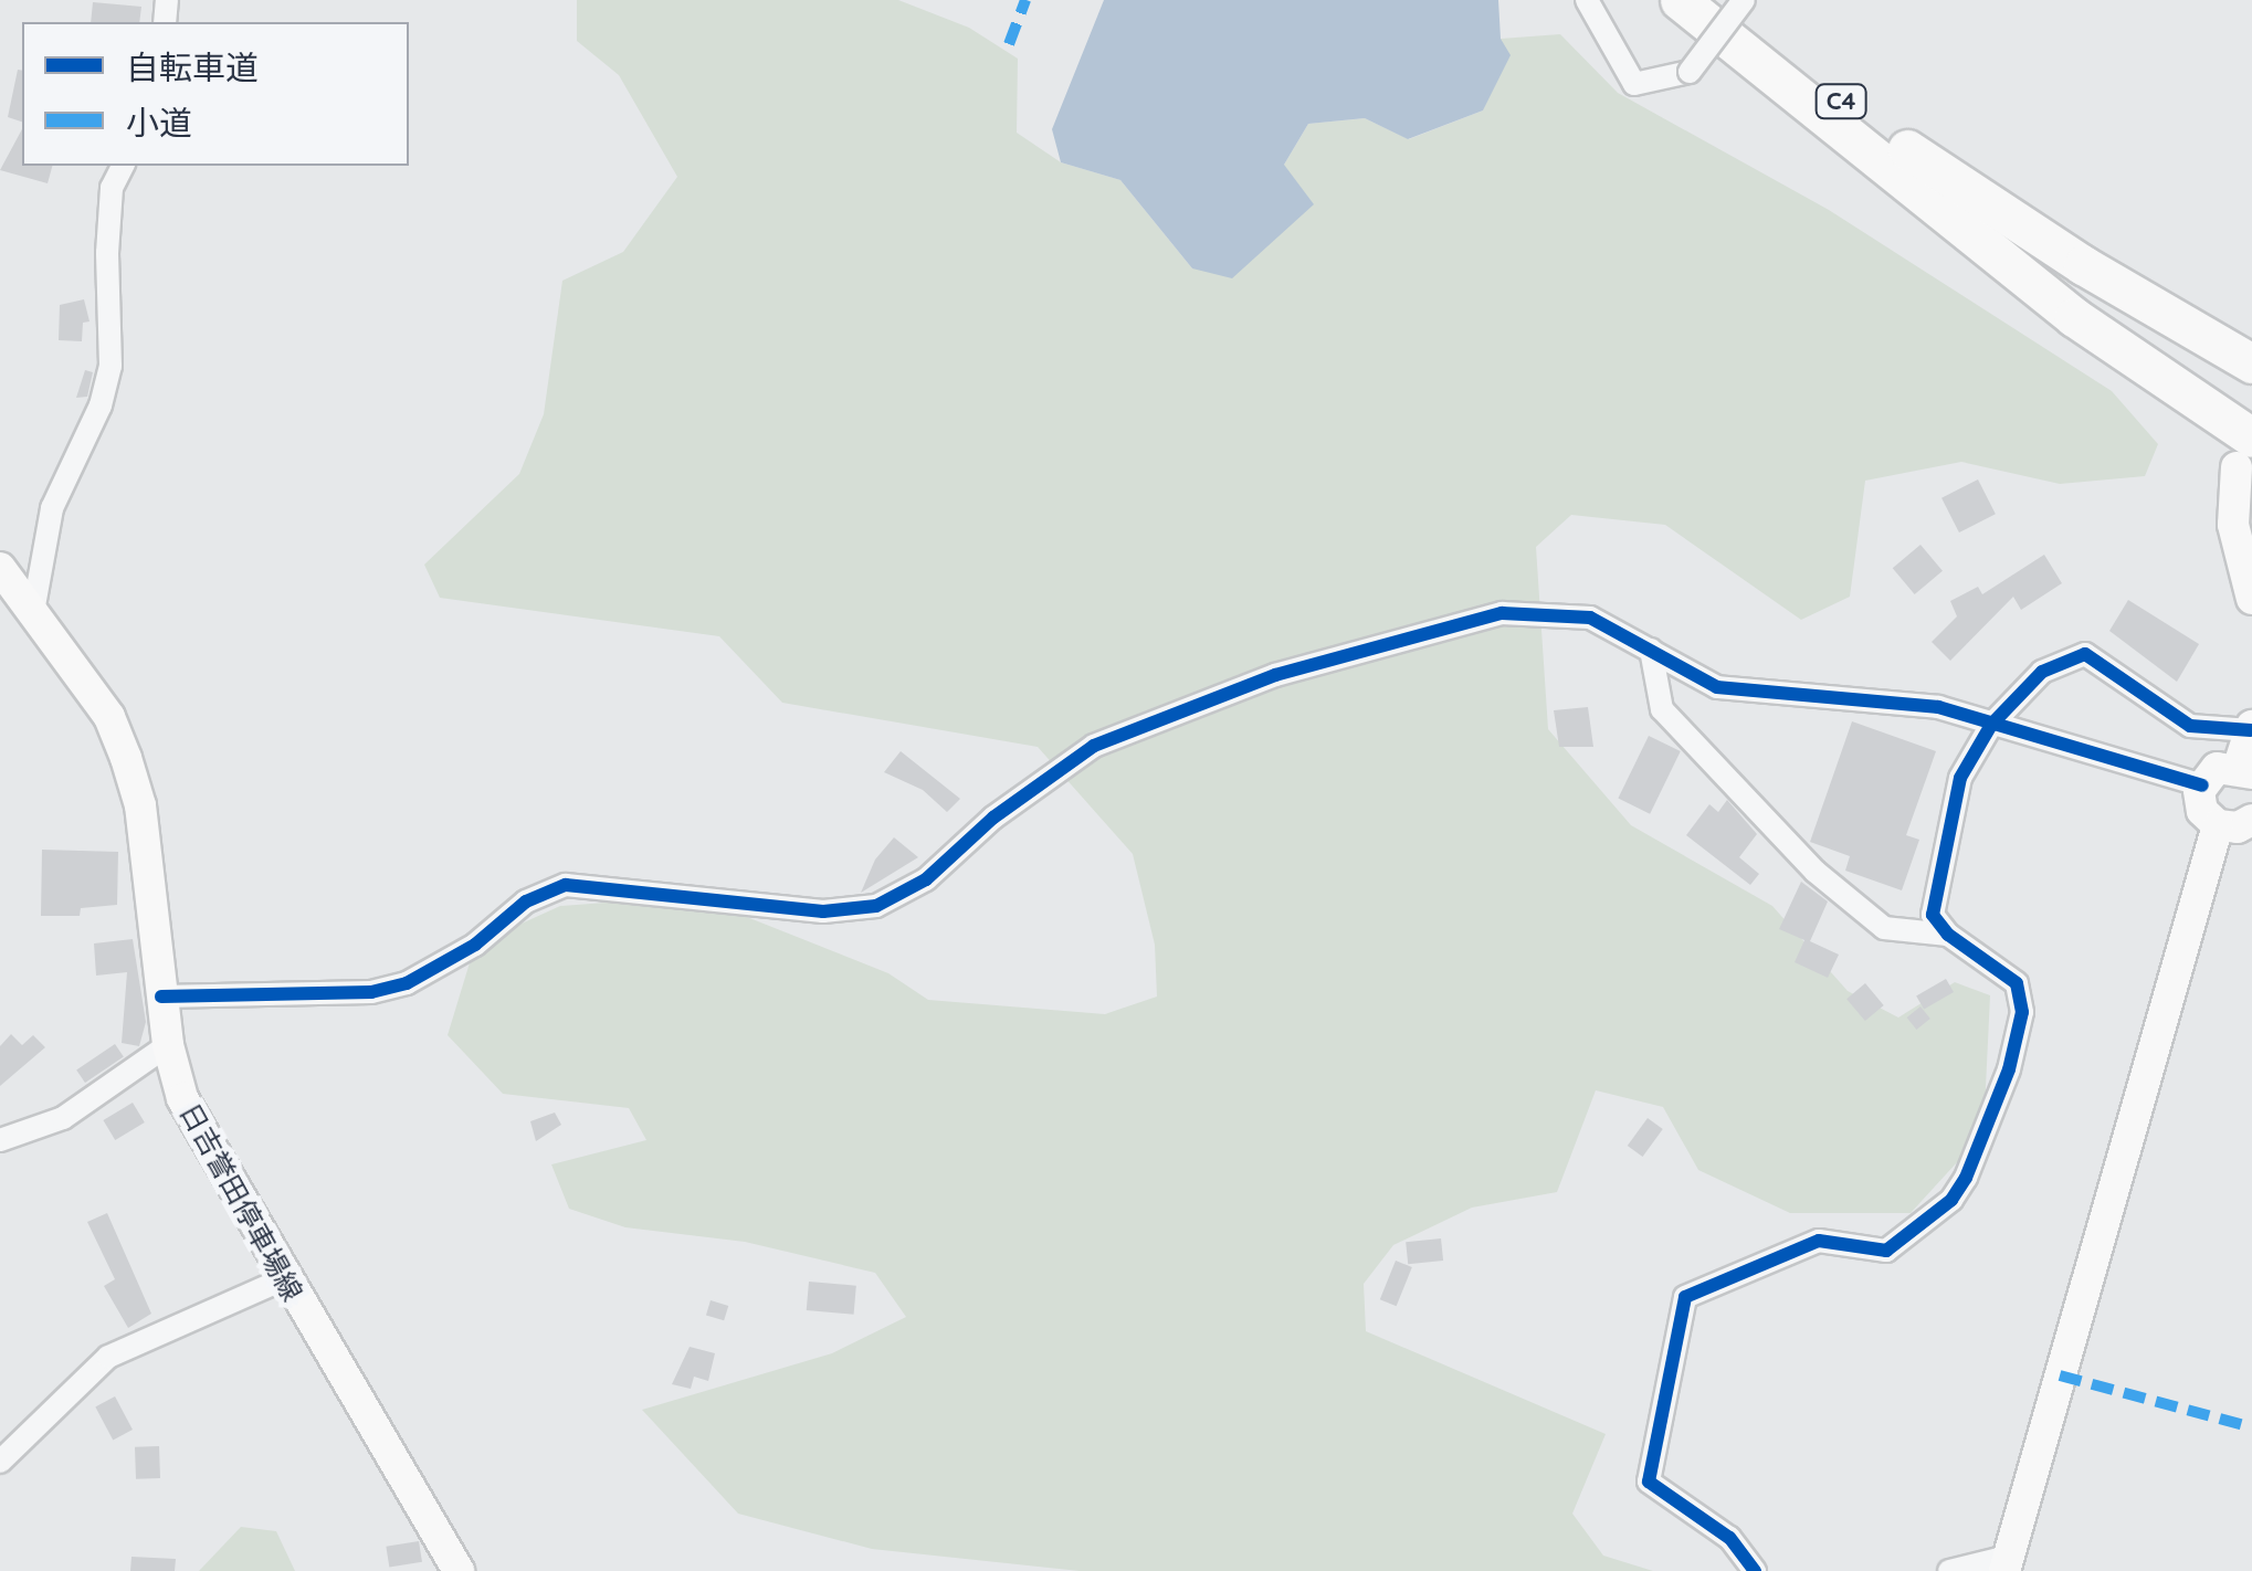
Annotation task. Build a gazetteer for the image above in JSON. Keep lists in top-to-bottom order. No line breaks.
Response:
{"streets":{"highway":["C4"],"main road":["日吉誉田停車場線"]},"legend":["自転車道","小道"]}
